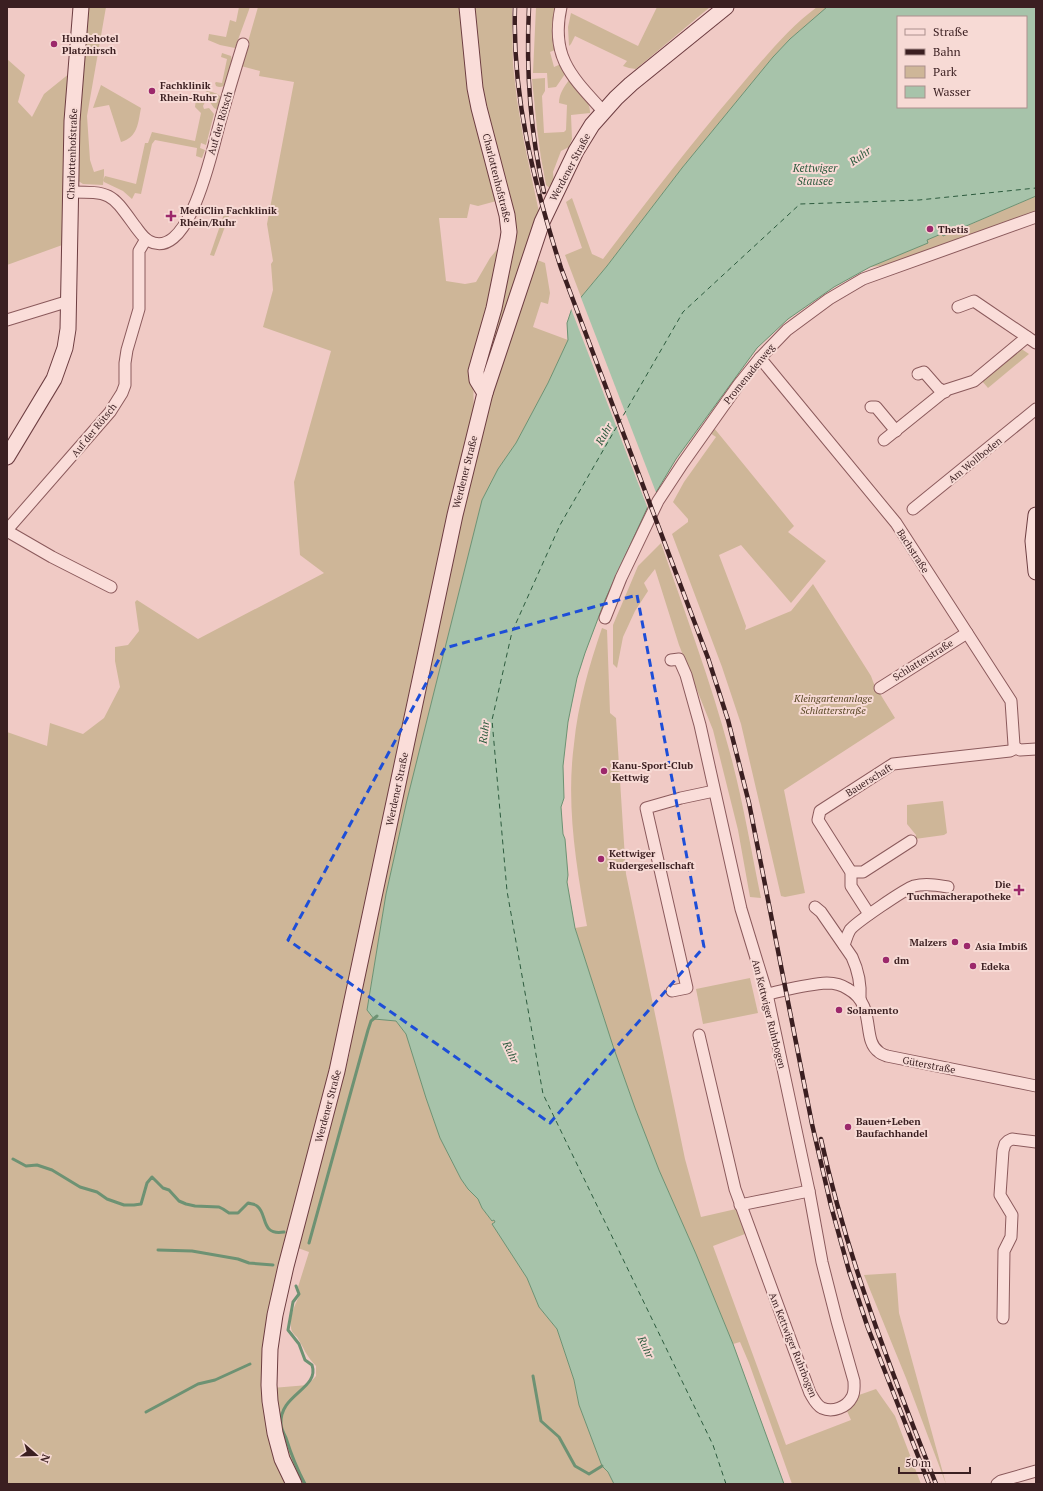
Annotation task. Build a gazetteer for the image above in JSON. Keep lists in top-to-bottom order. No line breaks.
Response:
{"streets":{"main road":["Charlottenhofstraße","Werdener Straße"],"street":["Auf der Rötsch","Promenadenweg","Am Wollboden","Bachstraße","Schlatterstraße","Bauerschaft","Am Kettwiger Ruhrbogen","Güterstraße"]},"crossings":[["Charlottenhofstraße","Werdener Straße"],["Promenadenweg","Bachstraße"],["Bachstraße","Schlatterstraße"],["Bachstraße","Bauerschaft"]],"water":["Ruhr","Kettwiger Stausee"],"parks":["Kleingartenanlage Schlatterstraße"],"places":{"other":["Hundehotel Platzhirsch","Fachklinik Rhein-Ruhr","Thetis","Kanu-Sport-Club Kettwig","Kettwiger Rudergesellschaft","Malzers","Asia Imbiß","dm","Edeka","Solamento","Bauen+Leben Baufachhandel"],"health":["MediClin Fachklinik Rhein/Ruhr","Die Tuchmacherapotheke"]},"legend":["Straße","Bahn","Park","Wasser"],"scale_bar":"50 m","north":"right"}
